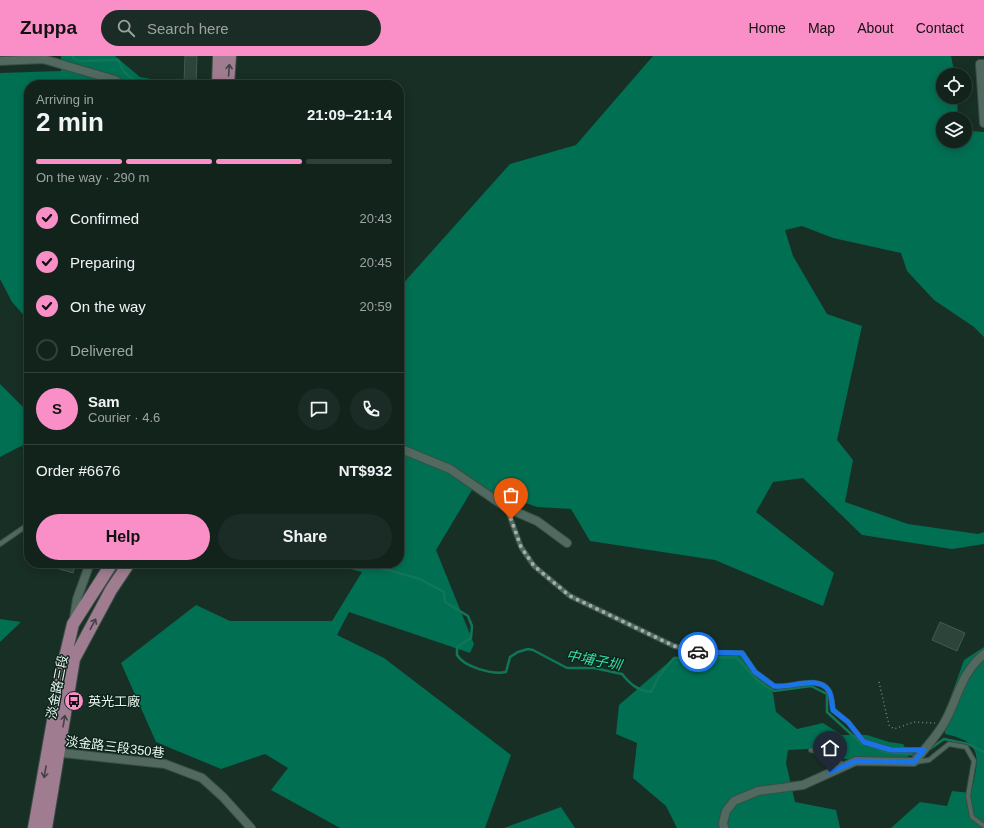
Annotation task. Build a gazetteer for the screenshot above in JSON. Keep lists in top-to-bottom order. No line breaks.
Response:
{"streets":{"main road":["淡金路三段"],"street":["淡金路三段350巷"]},"crossings":[["淡金路三段","淡金路三段350巷"]],"water":["中埔子圳"],"places":{"bus stop":["英光工廠"]},"page":{"header":"Zuppa","search":"Search here","nav":["Home","Map","About","Contact"],"heading":["2 min","Arriving in","21:09–21:14"],"panel":["Sam","Courier · 4.6","Order #6676","NT$932"],"bar":"On the way · 290 m","list":[["Confirmed","20:43"],["Preparing","20:45"],["On the way","20:59"],"Delivered"],"round":"S","buttons":["Help","Share"]}}
